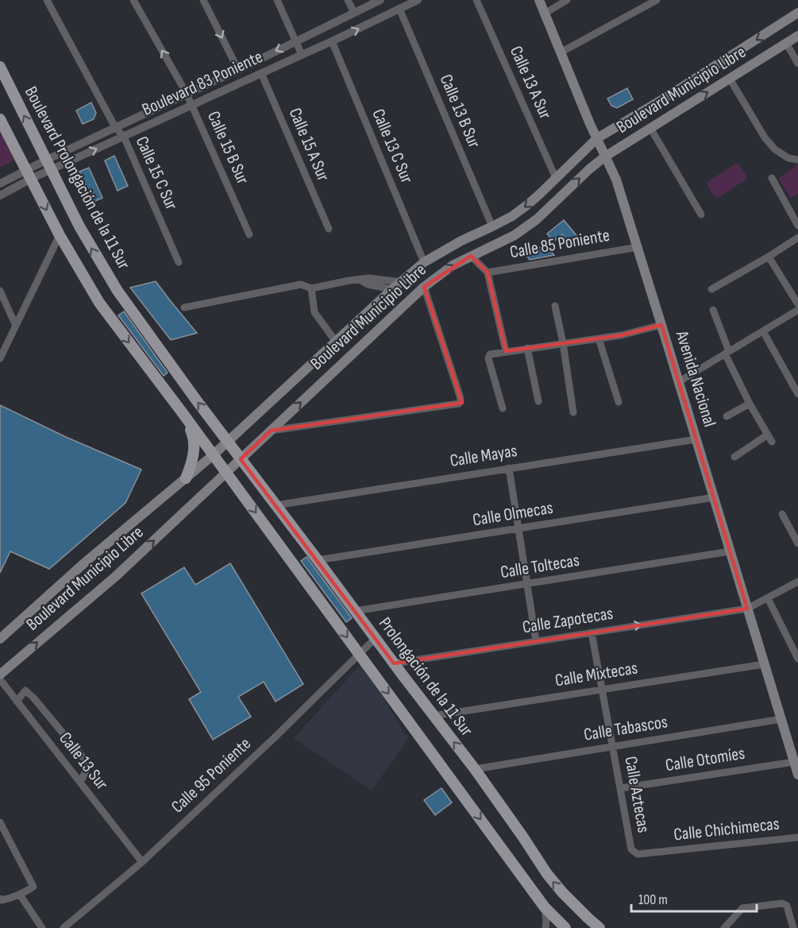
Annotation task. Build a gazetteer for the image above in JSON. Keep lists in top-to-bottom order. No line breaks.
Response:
{"streets":{"main road":["Boulevard Municipio Libre","Boulevard Prolongación de la 11 Sur","Avenida Nacional","Prolongación de la 11 Sur"],"street":["Calle 13 A Sur","Boulevard 83 Poniente","Calle 13 B Sur","Calle 15 A Sur","Calle 13 C Sur","Calle 15 B Sur","Calle 15 C Sur","Calle 85 Poniente","Calle Mayas","Calle Olmecas","Calle Toltecas","Calle Zapotecas","Calle Mixtecas","Calle Tabascos","Calle Otomíes","Calle 13 Sur","Calle 95 Poniente","Calle Aztecas","Calle Chichimecas"]},"crossings":[["Calle 13 A Sur","Boulevard Municipio Libre"],["Boulevard 83 Poniente","Calle 13 B Sur"],["Boulevard 83 Poniente","Calle 15 A Sur"],["Boulevard 83 Poniente","Calle 13 C Sur"],["Boulevard 83 Poniente","Calle 15 B Sur"],["Boulevard 83 Poniente","Calle 15 C Sur"],["Boulevard 83 Poniente","Boulevard Prolongación de la 11 Sur"],["Boulevard Municipio Libre","Calle 13 B Sur"],["Boulevard Municipio Libre","Calle 13 C Sur"],["Boulevard Municipio Libre","Boulevard Prolongación de la 11 Sur"],["Boulevard Municipio Libre","Avenida Nacional"],["Boulevard Municipio Libre","Prolongación de la 11 Sur"],["Boulevard Prolongación de la 11 Sur","Prolongación de la 11 Sur"],["Calle 85 Poniente","Avenida Nacional"],["Avenida Nacional","Calle Mayas"],["Avenida Nacional","Calle Olmecas"],["Avenida Nacional","Calle Toltecas"],["Avenida Nacional","Calle Zapotecas"],["Avenida Nacional","Calle Mixtecas"],["Avenida Nacional","Calle Tabascos"],["Avenida Nacional","Calle Otomíes"],["Calle Mayas","Prolongación de la 11 Sur"],["Calle Olmecas","Prolongación de la 11 Sur"],["Calle Toltecas","Prolongación de la 11 Sur"],["Calle Zapotecas","Prolongación de la 11 Sur"],["Calle Zapotecas","Calle Aztecas"],["Calle Mixtecas","Prolongación de la 11 Sur"],["Calle Mixtecas","Calle Aztecas"],["Prolongación de la 11 Sur","Calle Tabascos"],["Prolongación de la 11 Sur","Calle 95 Poniente"],["Calle Tabascos","Calle Aztecas"],["Calle Otomíes","Calle Aztecas"],["Calle 13 Sur","Calle 95 Poniente"],["Calle Aztecas","Calle Chichimecas"]],"one_way":["Calle Zapotecas"],"scale_bar":"100 m"}
